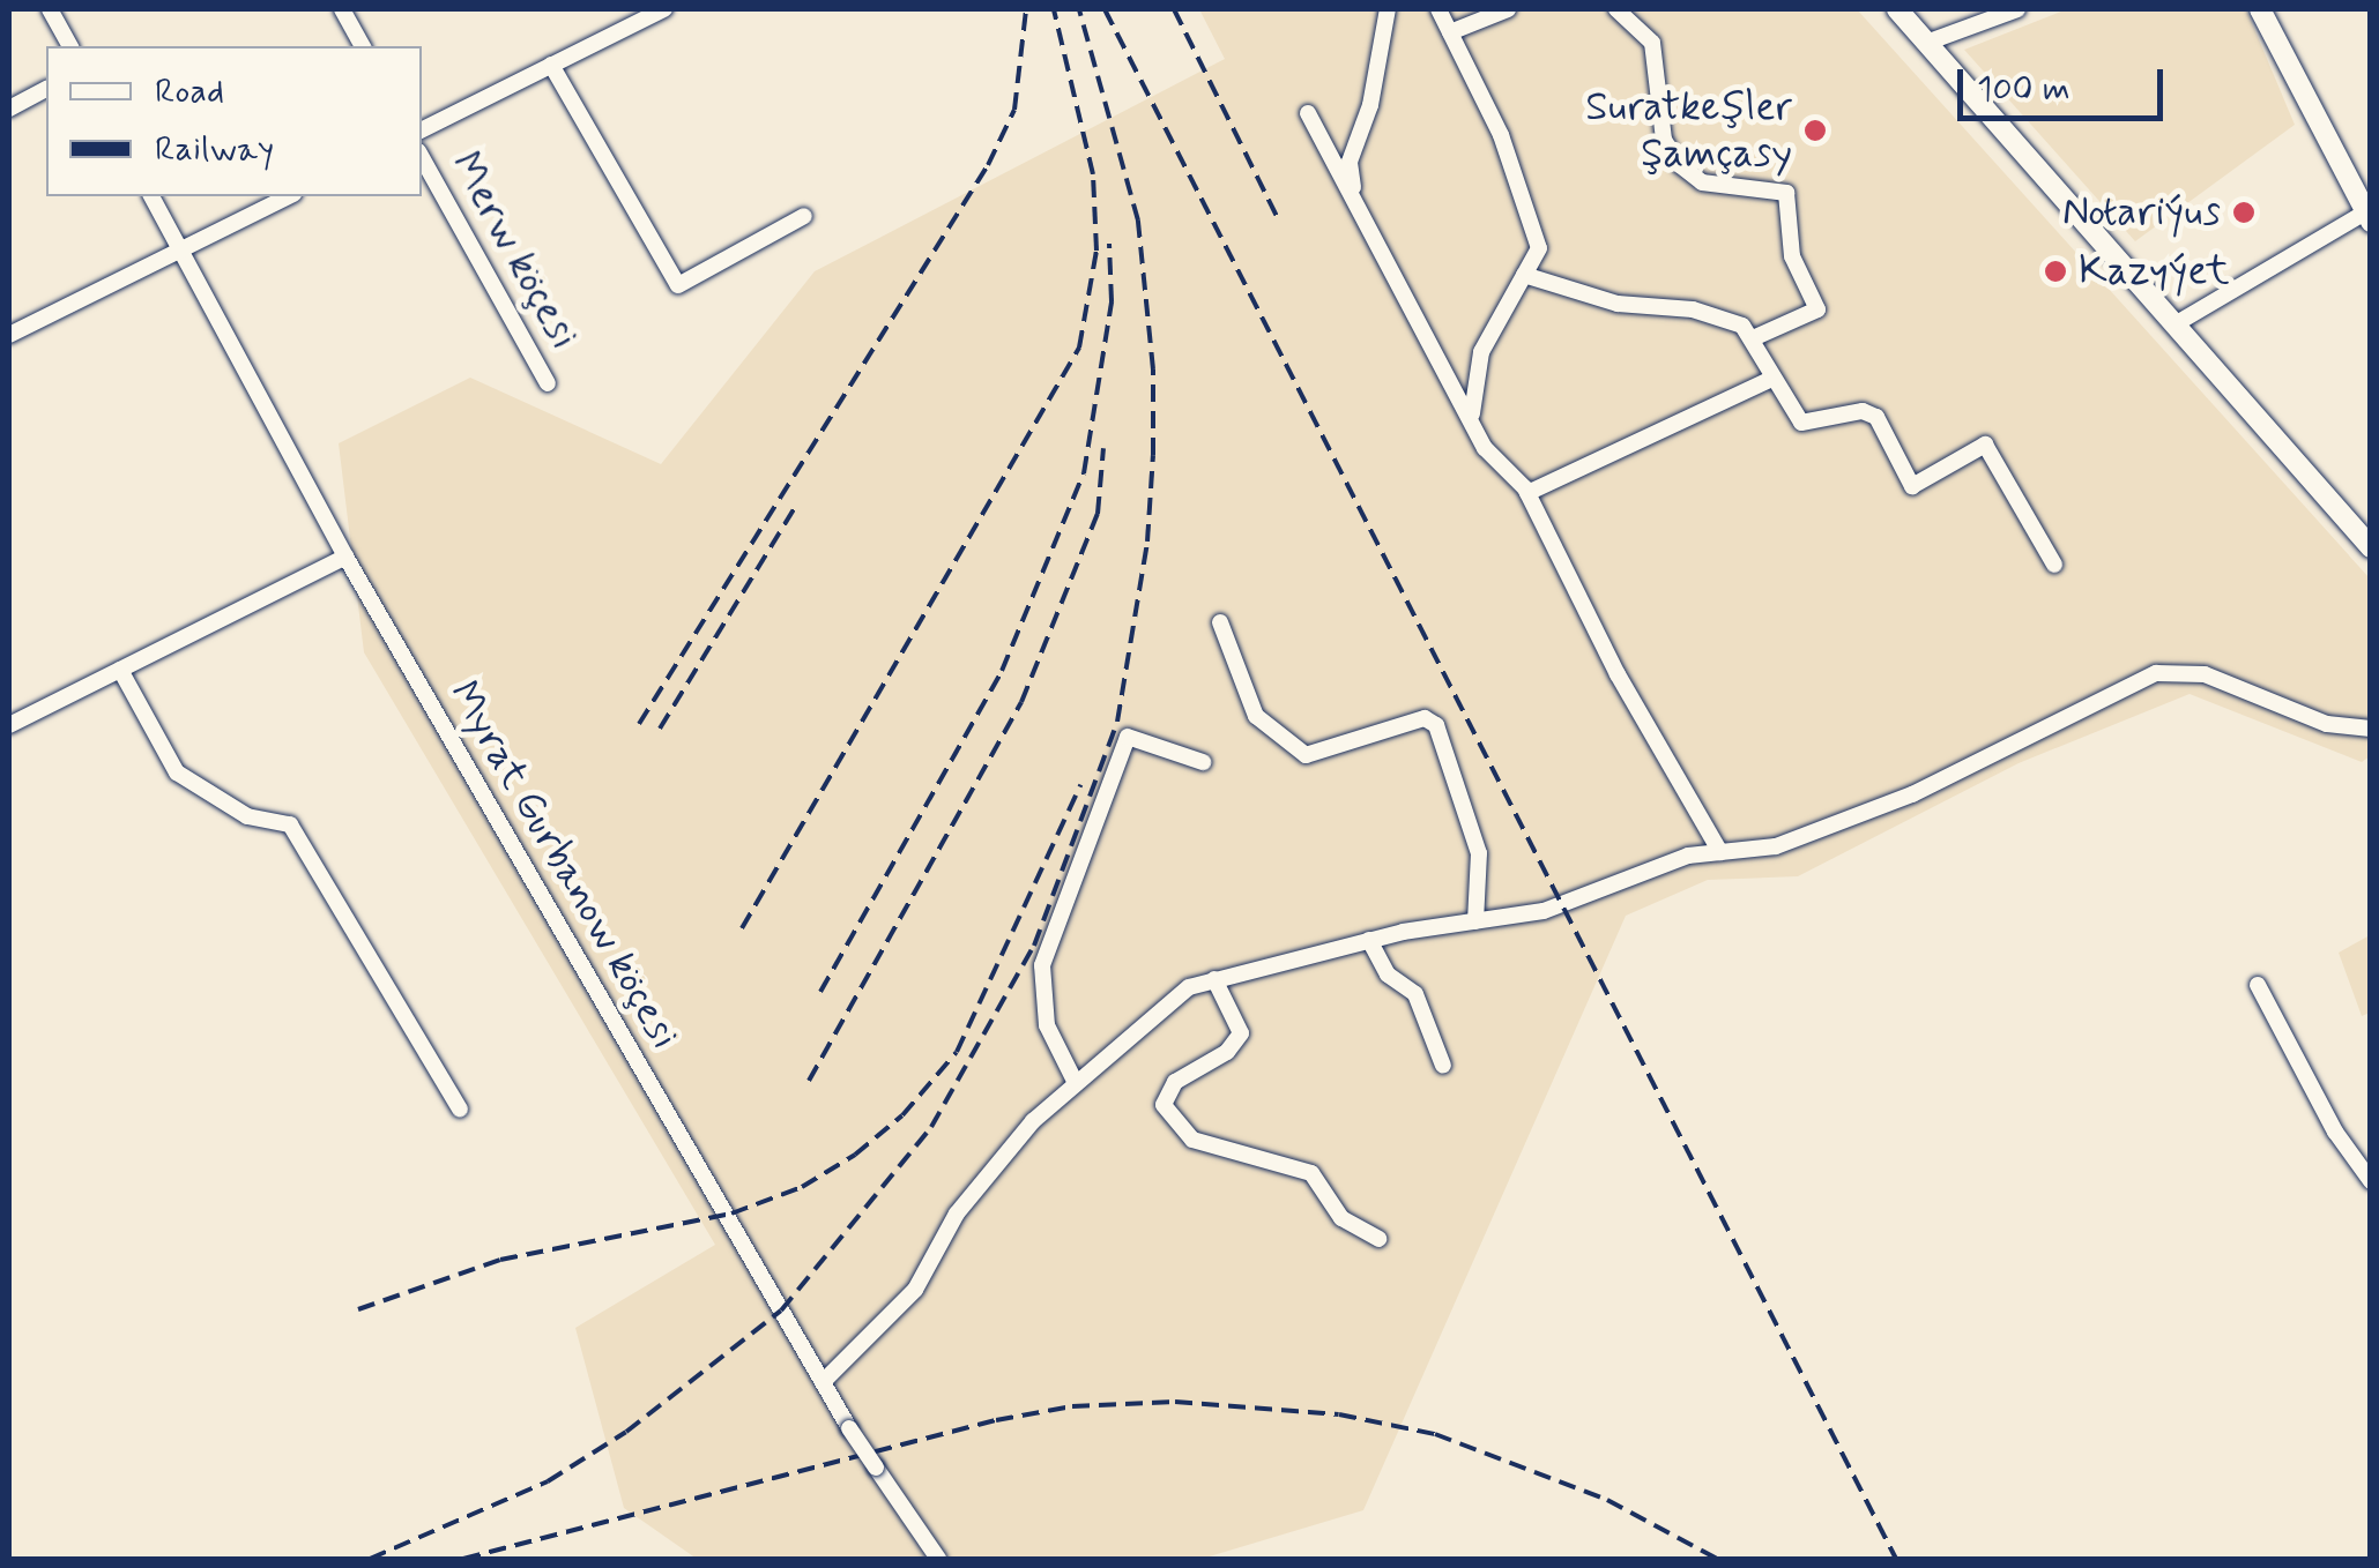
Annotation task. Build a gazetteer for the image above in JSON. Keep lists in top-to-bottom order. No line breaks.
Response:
{"streets":{"street":["Merw köçesi","Myrat Gurbanow köçesi"]},"places":["Suratkeşler Şamçasy","Notariýus","Kazyýet"],"legend":["Road","Railway"],"scale_bar":"100 m"}
